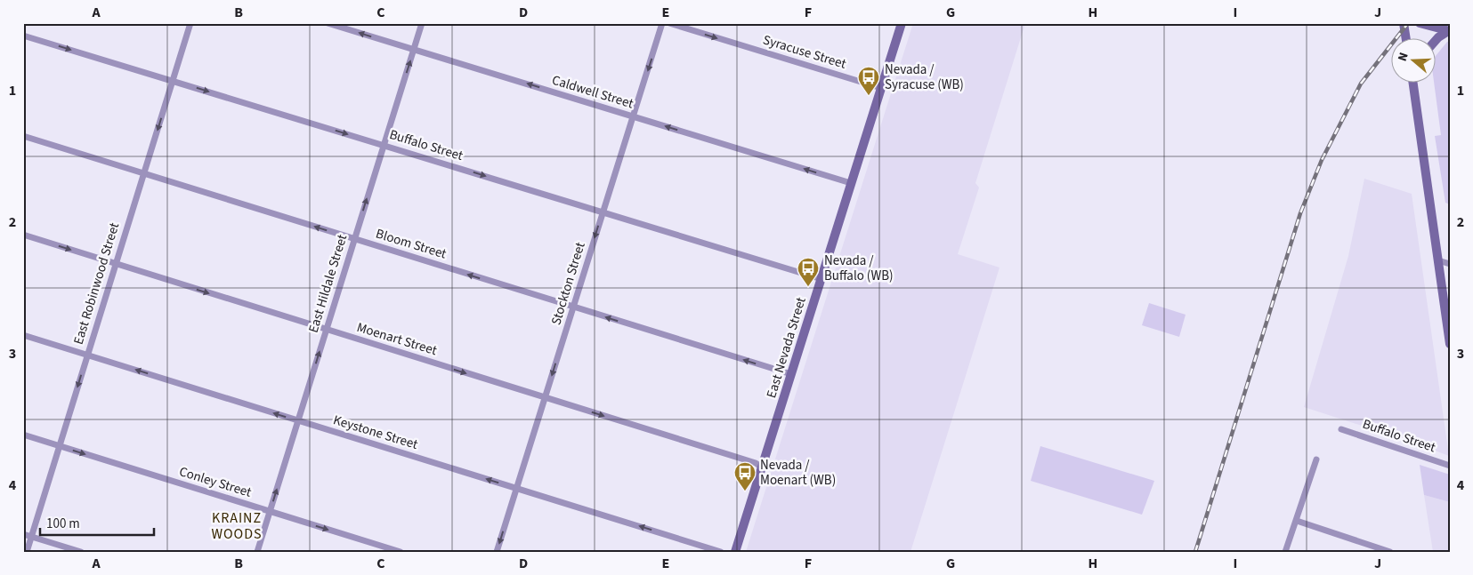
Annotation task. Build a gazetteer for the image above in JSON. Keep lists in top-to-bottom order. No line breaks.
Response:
{"streets":{"street":["Syracuse Street","Caldwell Street","Buffalo Street","Bloom Street","East Robinwood Street","East Hildale Street","Stockton Street","Moenart Street","East Nevada Street","Keystone Street","Conley Street"]},"crossings":[["Syracuse Street","East Nevada Street"],["Caldwell Street","East Hildale Street"],["Caldwell Street","Stockton Street"],["Caldwell Street","East Nevada Street"],["Buffalo Street","East Robinwood Street"],["Buffalo Street","East Hildale Street"],["Buffalo Street","Stockton Street"],["Buffalo Street","East Nevada Street"],["Bloom Street","East Robinwood Street"],["Bloom Street","East Hildale Street"],["Bloom Street","Stockton Street"],["Bloom Street","East Nevada Street"],["East Robinwood Street","Moenart Street"],["East Robinwood Street","Keystone Street"],["East Robinwood Street","Conley Street"],["East Hildale Street","Moenart Street"],["East Hildale Street","Keystone Street"],["East Hildale Street","Conley Street"],["Stockton Street","Moenart Street"],["Stockton Street","Keystone Street"],["Moenart Street","East Nevada Street"]],"one_way":["Syracuse Street","Caldwell Street","Buffalo Street","Bloom Street","East Hildale Street","Stockton Street","Moenart Street","Keystone Street","Conley Street"],"districts":["KRAINZ WOODS"],"places":{"bus stop":["Nevada / Syracuse (WB)","Nevada / Buffalo (WB)","Nevada / Moenart (WB)"]},"scale_bar":"100 m","north":"left","grid":{"columns":["A","B","C","D","E","F","G","H","I","J"],"rows":["1","2","3","4"]}}
